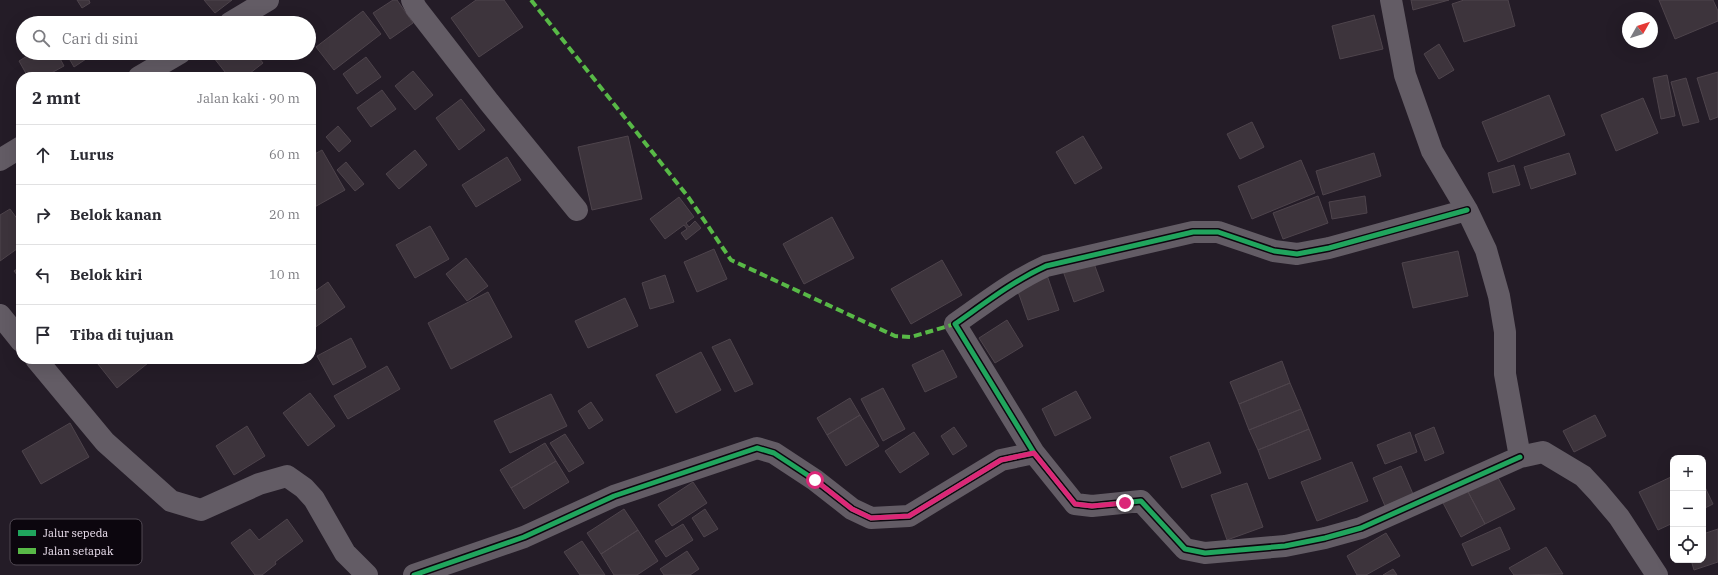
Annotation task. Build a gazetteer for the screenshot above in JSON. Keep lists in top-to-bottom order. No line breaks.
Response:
{"legend":["Jalur sepeda","Jalan setapak"],"north":"top right","page":{"search":"Cari di sini","heading":["2 mnt","Jalan kaki · 90 m"],"list":[["Lurus","60 m"],["Belok kanan","20 m"],["Belok kiri","10 m"],"Tiba di tujuan"],"map_buttons":["+","−"]}}
